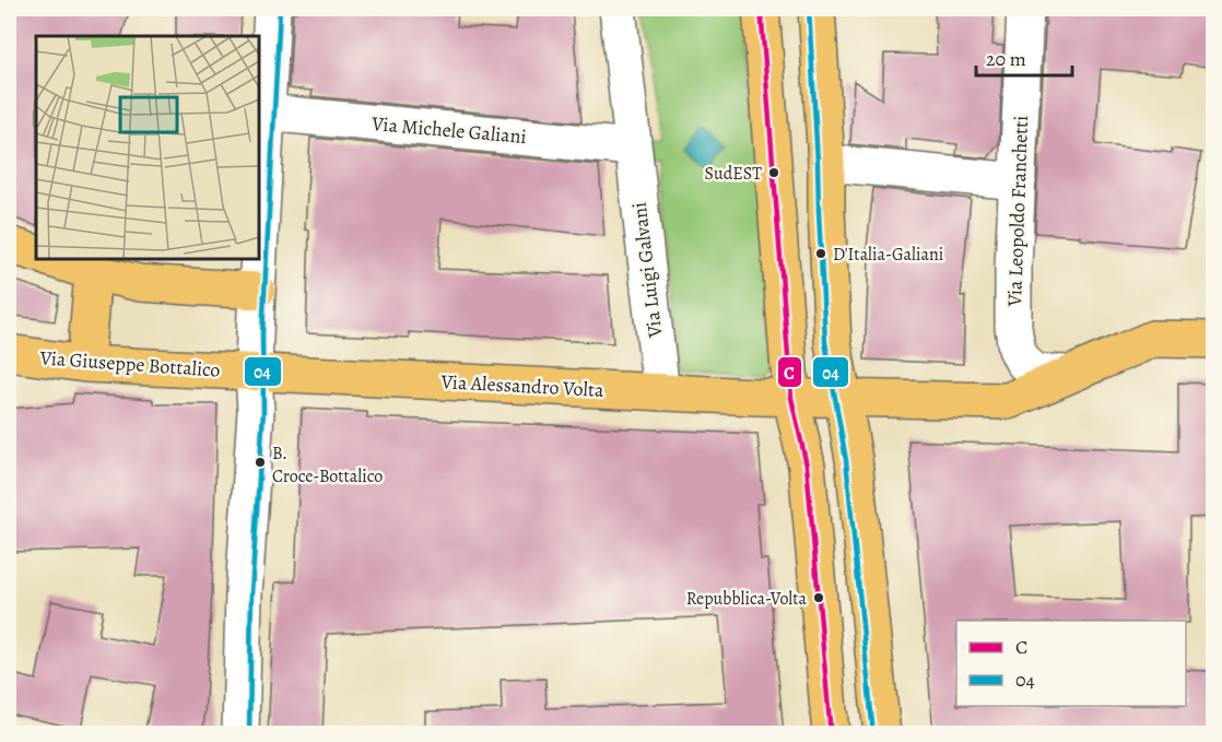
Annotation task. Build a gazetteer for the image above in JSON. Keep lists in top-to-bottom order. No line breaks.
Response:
{"streets":{"main road":["Via Giuseppe Bottalico","Via Alessandro Volta"],"street":["Via Michele Galiani","Via Leopoldo Franchetti","Via Luigi Galvani"]},"crossings":[["Via Michele Galiani","Via Luigi Galvani"],["Via Leopoldo Franchetti","Via Alessandro Volta"],["Via Luigi Galvani","Via Alessandro Volta"],["Via Giuseppe Bottalico","Via Alessandro Volta"]],"places":["SudEST","D'Italia-Galiani","B. Croce-Bottalico","Repubblica-Volta"],"lines":["transit line C","transit line 04"],"legend":["C","04"],"scale_bar":"20 m"}
